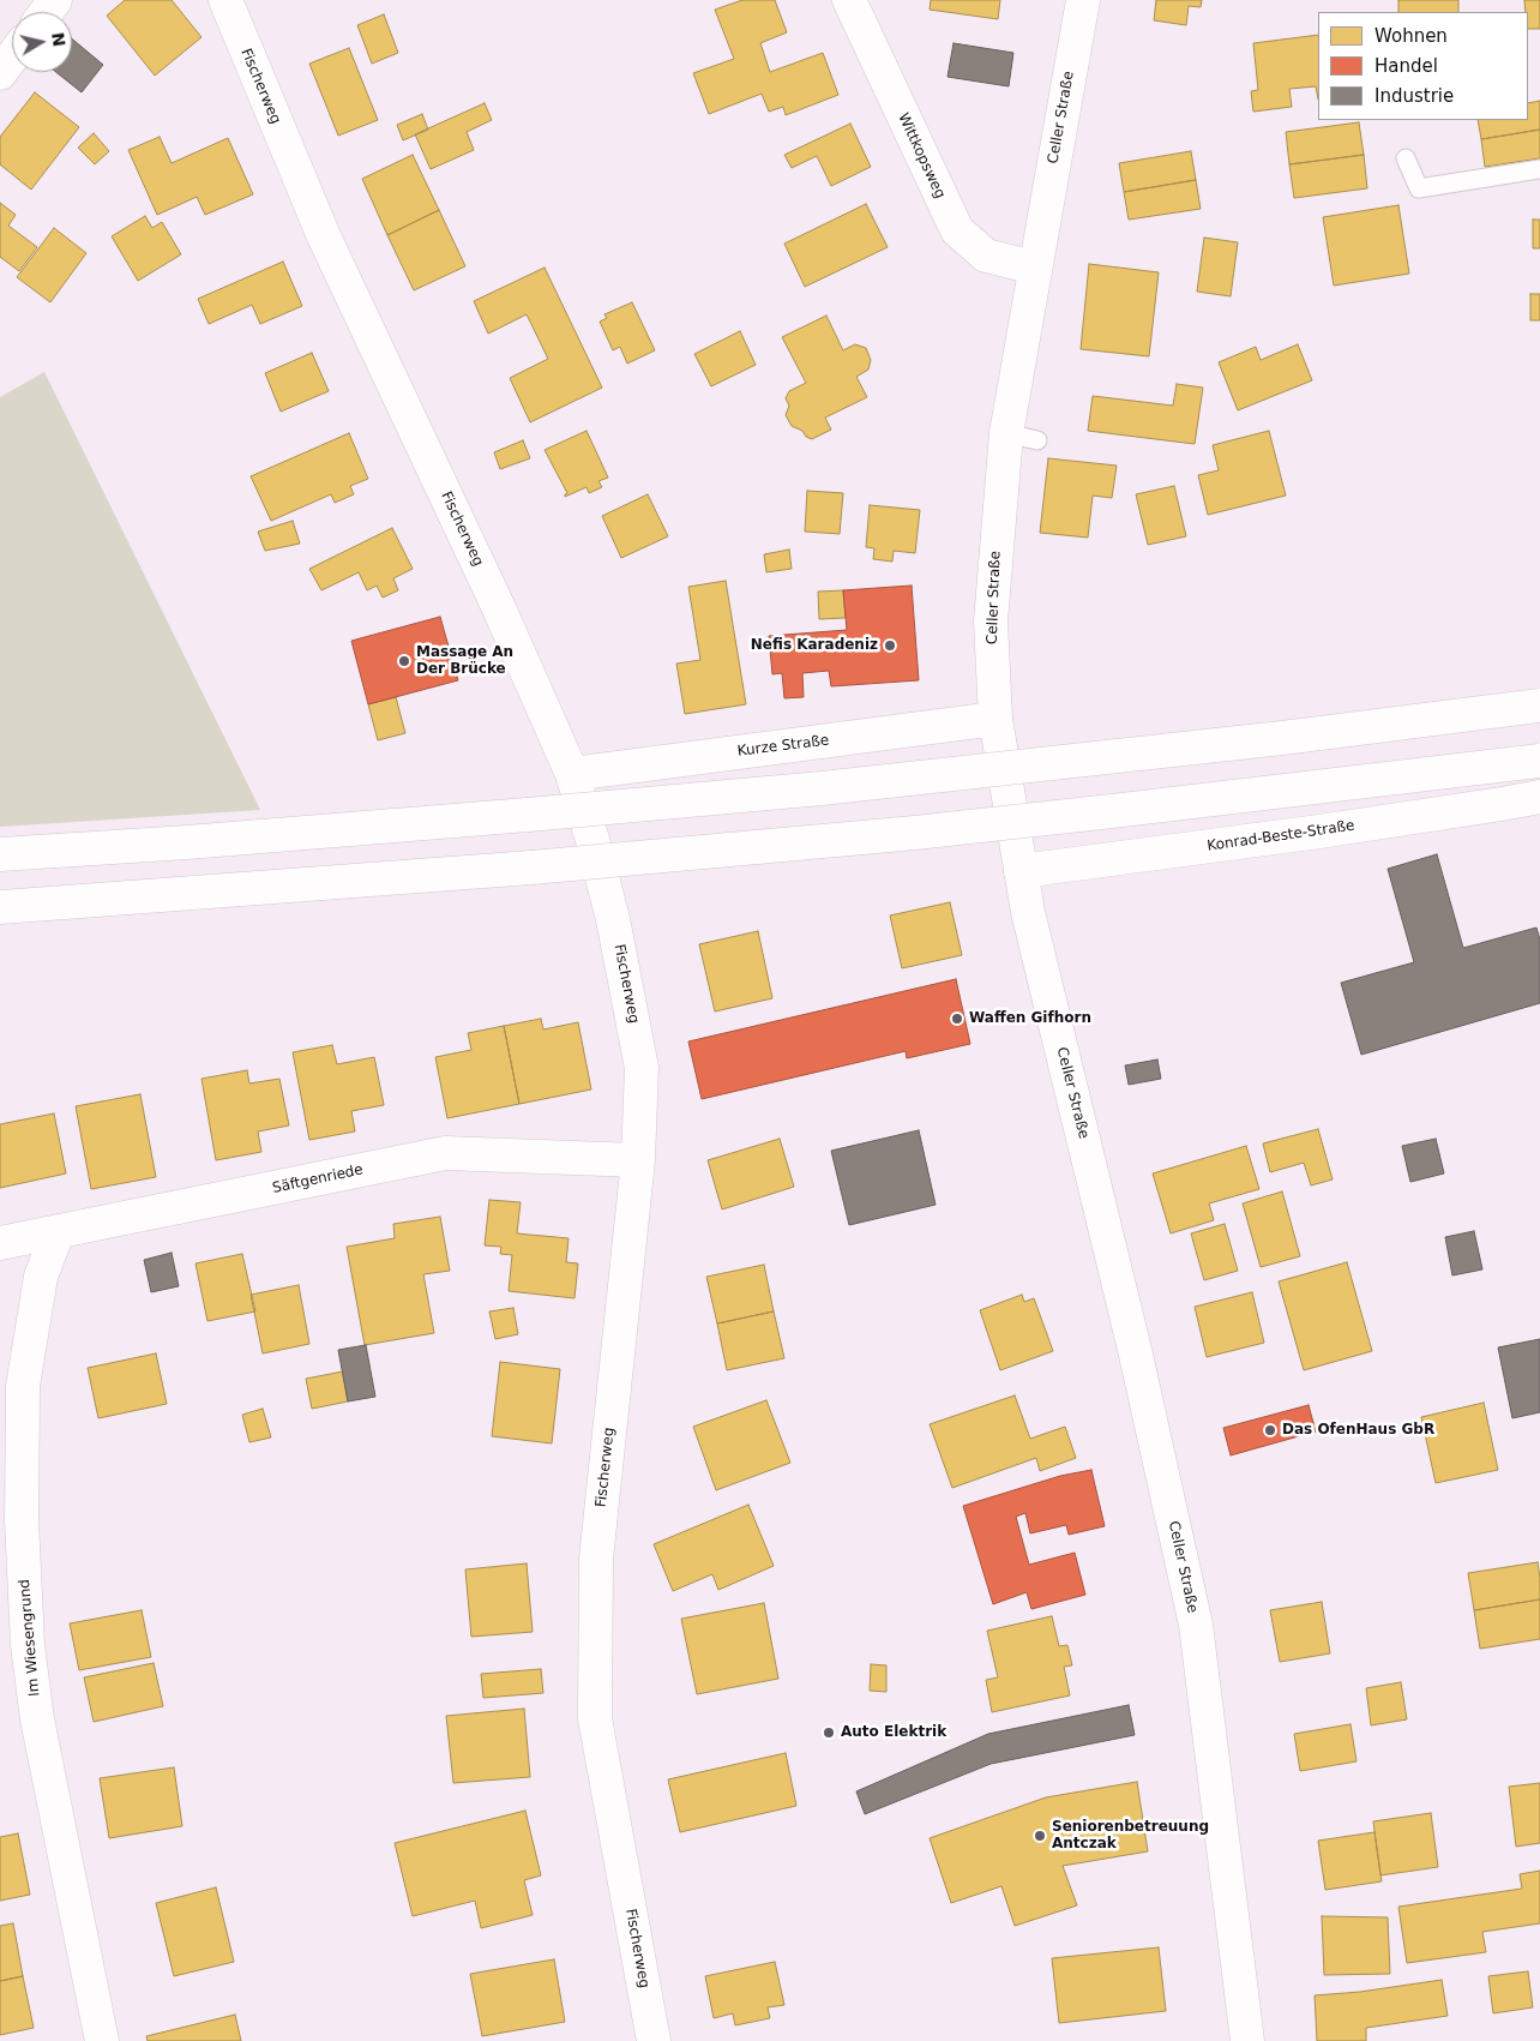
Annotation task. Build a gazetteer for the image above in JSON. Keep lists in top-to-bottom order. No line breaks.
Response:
{"streets":{"main road":["Fischerweg","Celler Straße","Wittkopsweg","Kurze Straße","Konrad-Beste-Straße","Säftgenriede","Im Wiesengrund"]},"crossings":[["Fischerweg","Kurze Straße"],["Fischerweg","Säftgenriede"],["Celler Straße","Wittkopsweg"],["Celler Straße","Kurze Straße"],["Celler Straße","Konrad-Beste-Straße"],["Säftgenriede","Im Wiesengrund"]],"places":["Nefis Karadeniz","Massage An Der Brücke","Waffen Gifhorn","Das OfenHaus GbR","Auto Elektrik","Seniorenbetreuung Antczak"],"legend":["Wohnen","Handel","Industrie"],"north":"right"}
